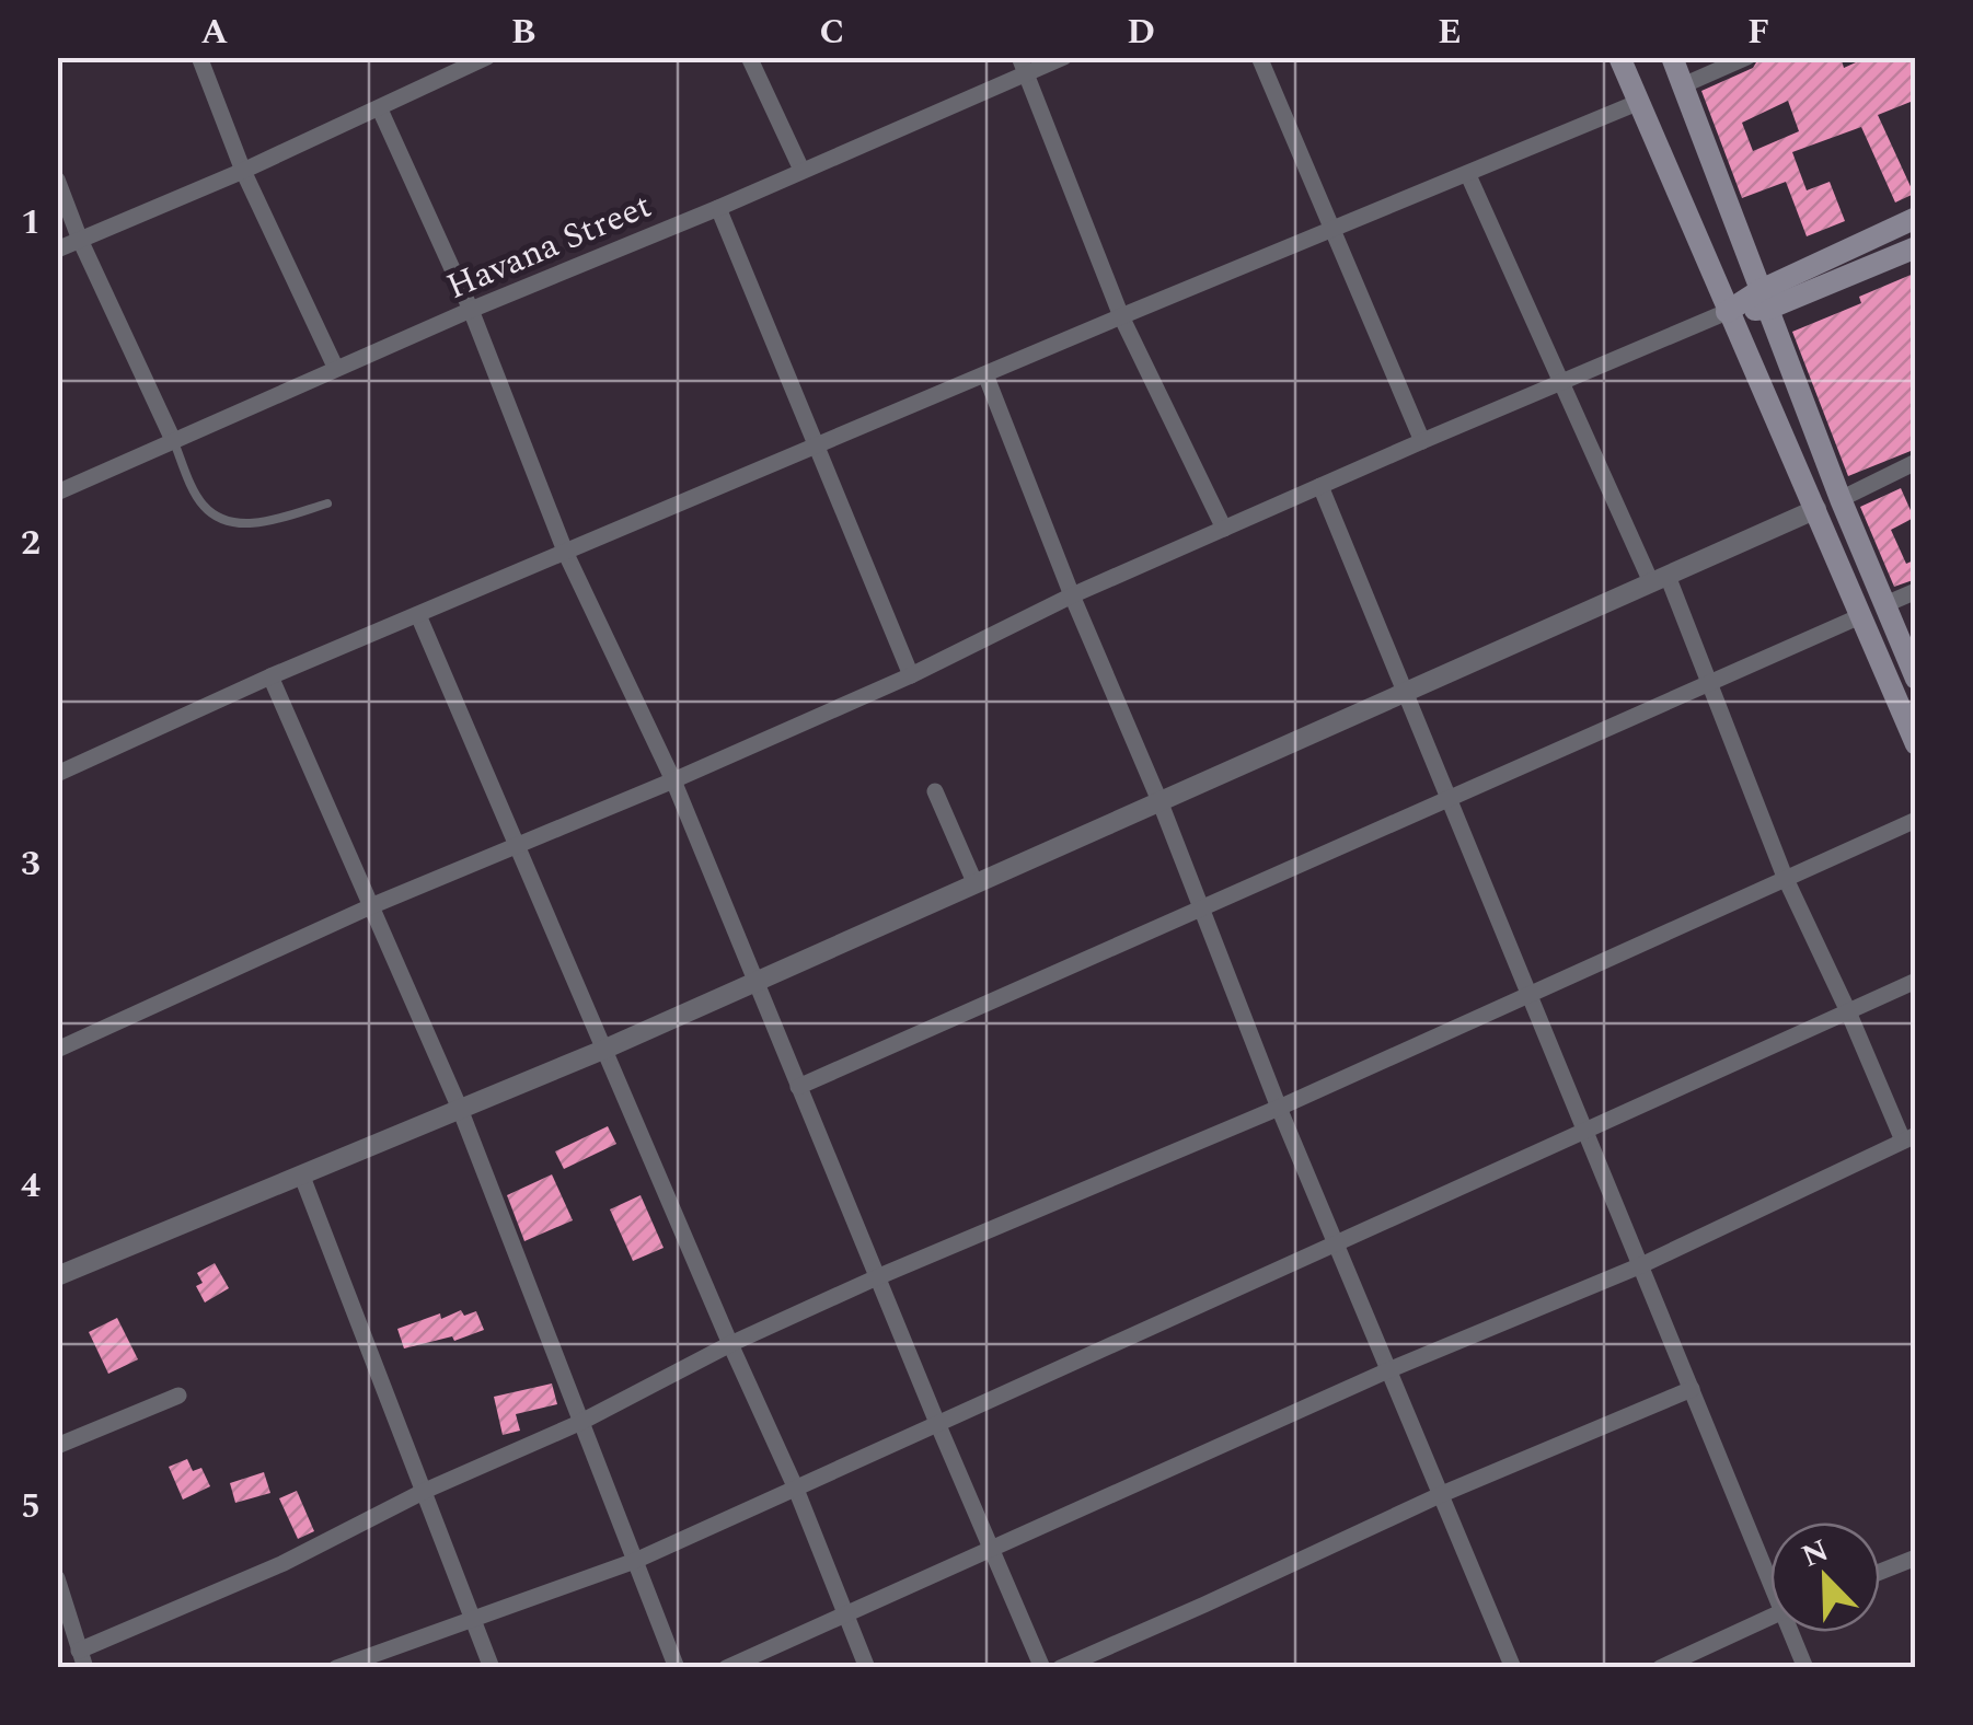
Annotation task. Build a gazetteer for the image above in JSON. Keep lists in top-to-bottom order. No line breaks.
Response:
{"streets":{"street":["Havana Street"]},"north":"top left","grid":{"columns":["A","B","C","D","E","F"],"rows":["1","2","3","4","5"]}}
